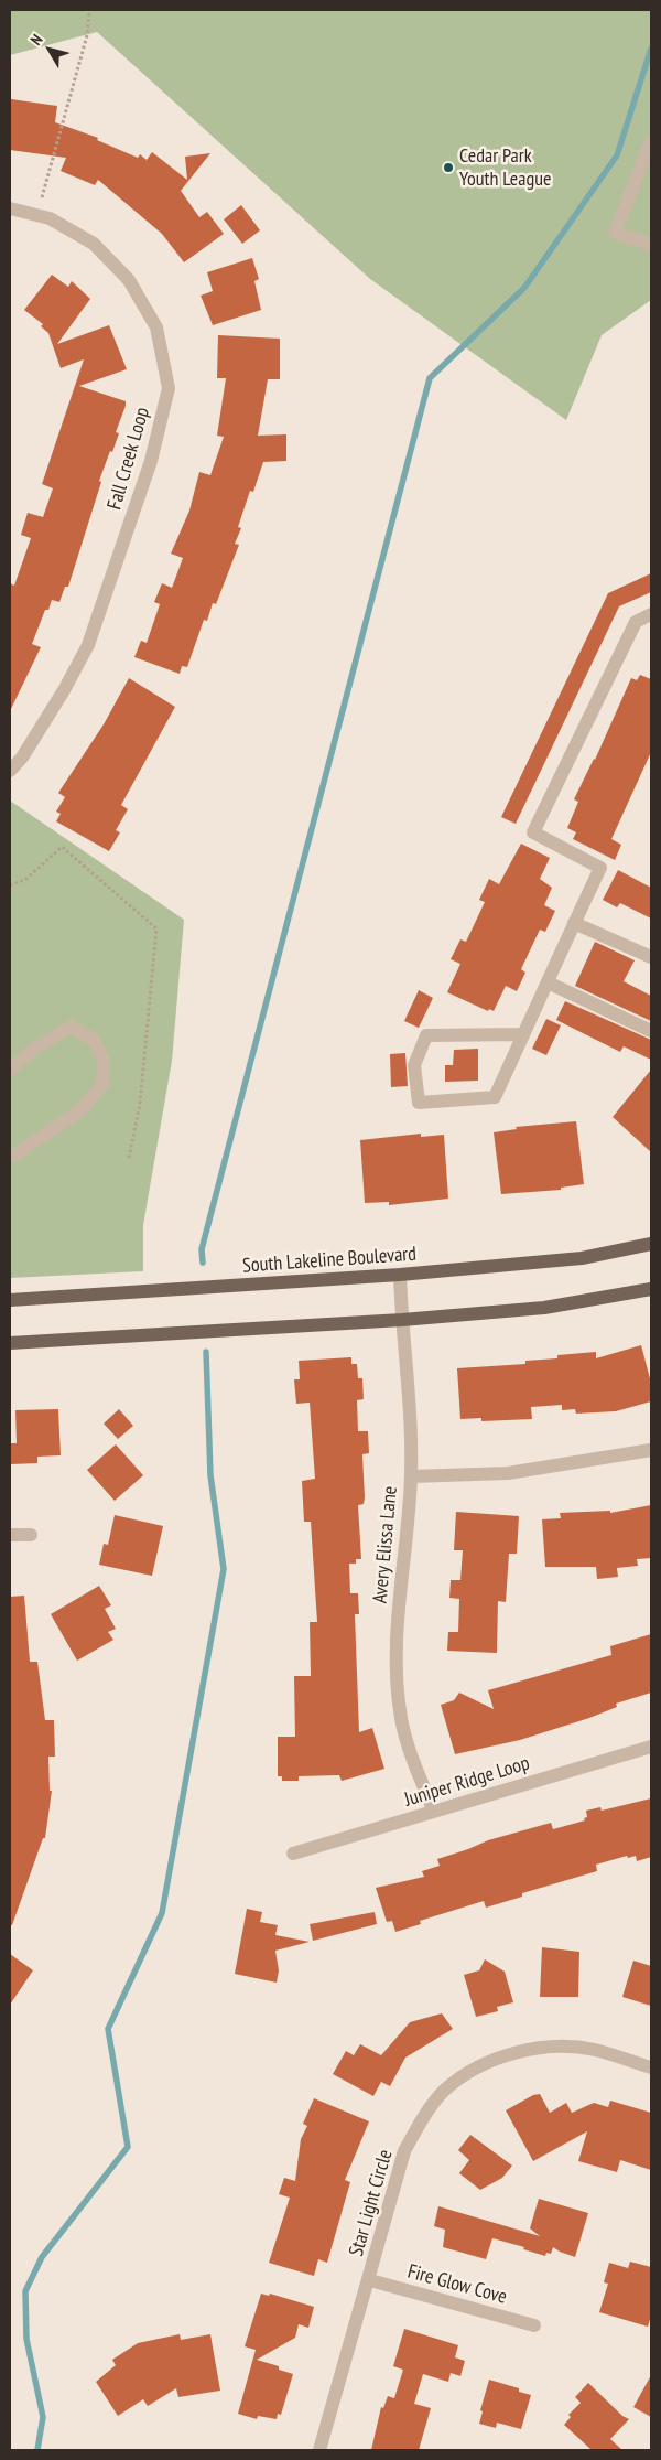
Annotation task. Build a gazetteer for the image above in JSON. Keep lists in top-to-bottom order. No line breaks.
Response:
{"streets":{"main road":["South Lakeline Boulevard"],"street":["Fall Creek Loop","Avery Elissa Lane","Juniper Ridge Loop","Star Light Circle","Fire Glow Cove"]},"crossings":[["South Lakeline Boulevard","Avery Elissa Lane"],["Avery Elissa Lane","Juniper Ridge Loop"],["Star Light Circle","Fire Glow Cove"]],"places":["Cedar Park Youth League"],"north":"top left"}
